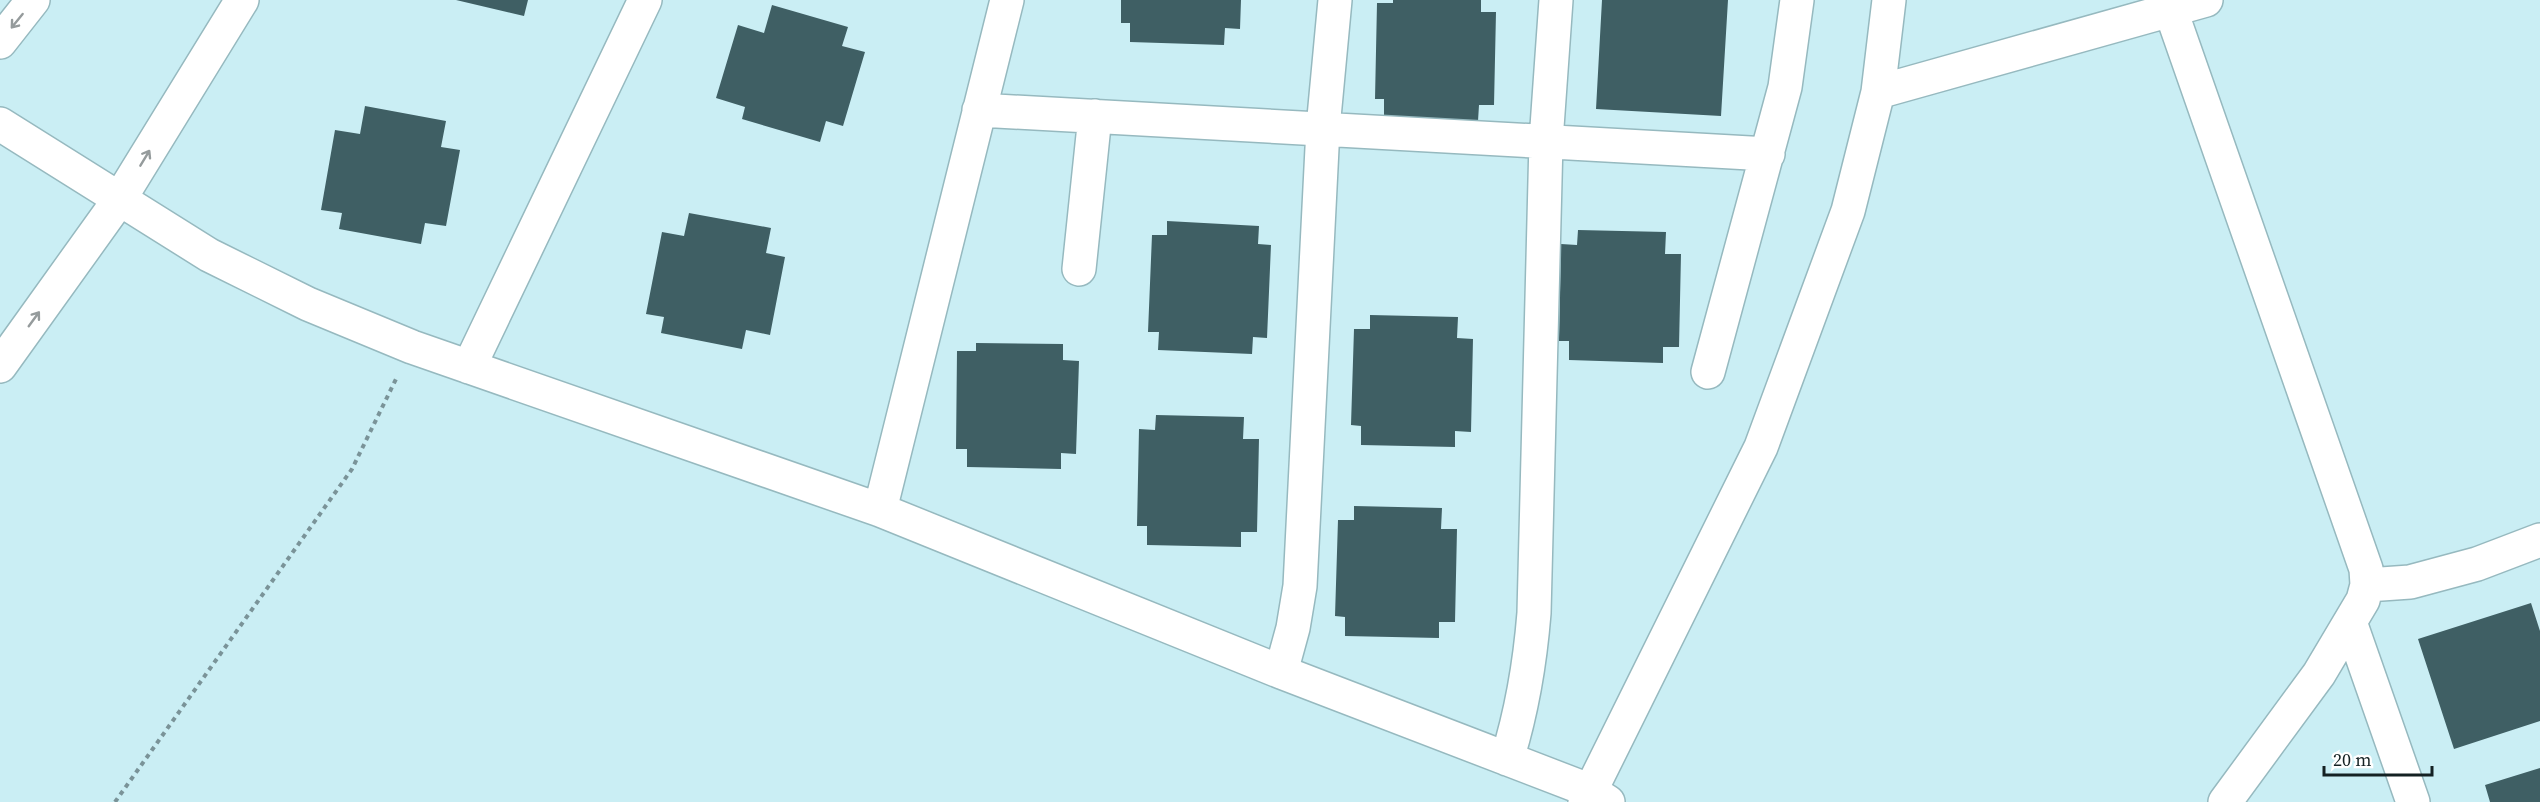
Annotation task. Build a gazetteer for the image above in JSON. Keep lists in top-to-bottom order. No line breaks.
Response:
{"scale_bar":"20 m"}
